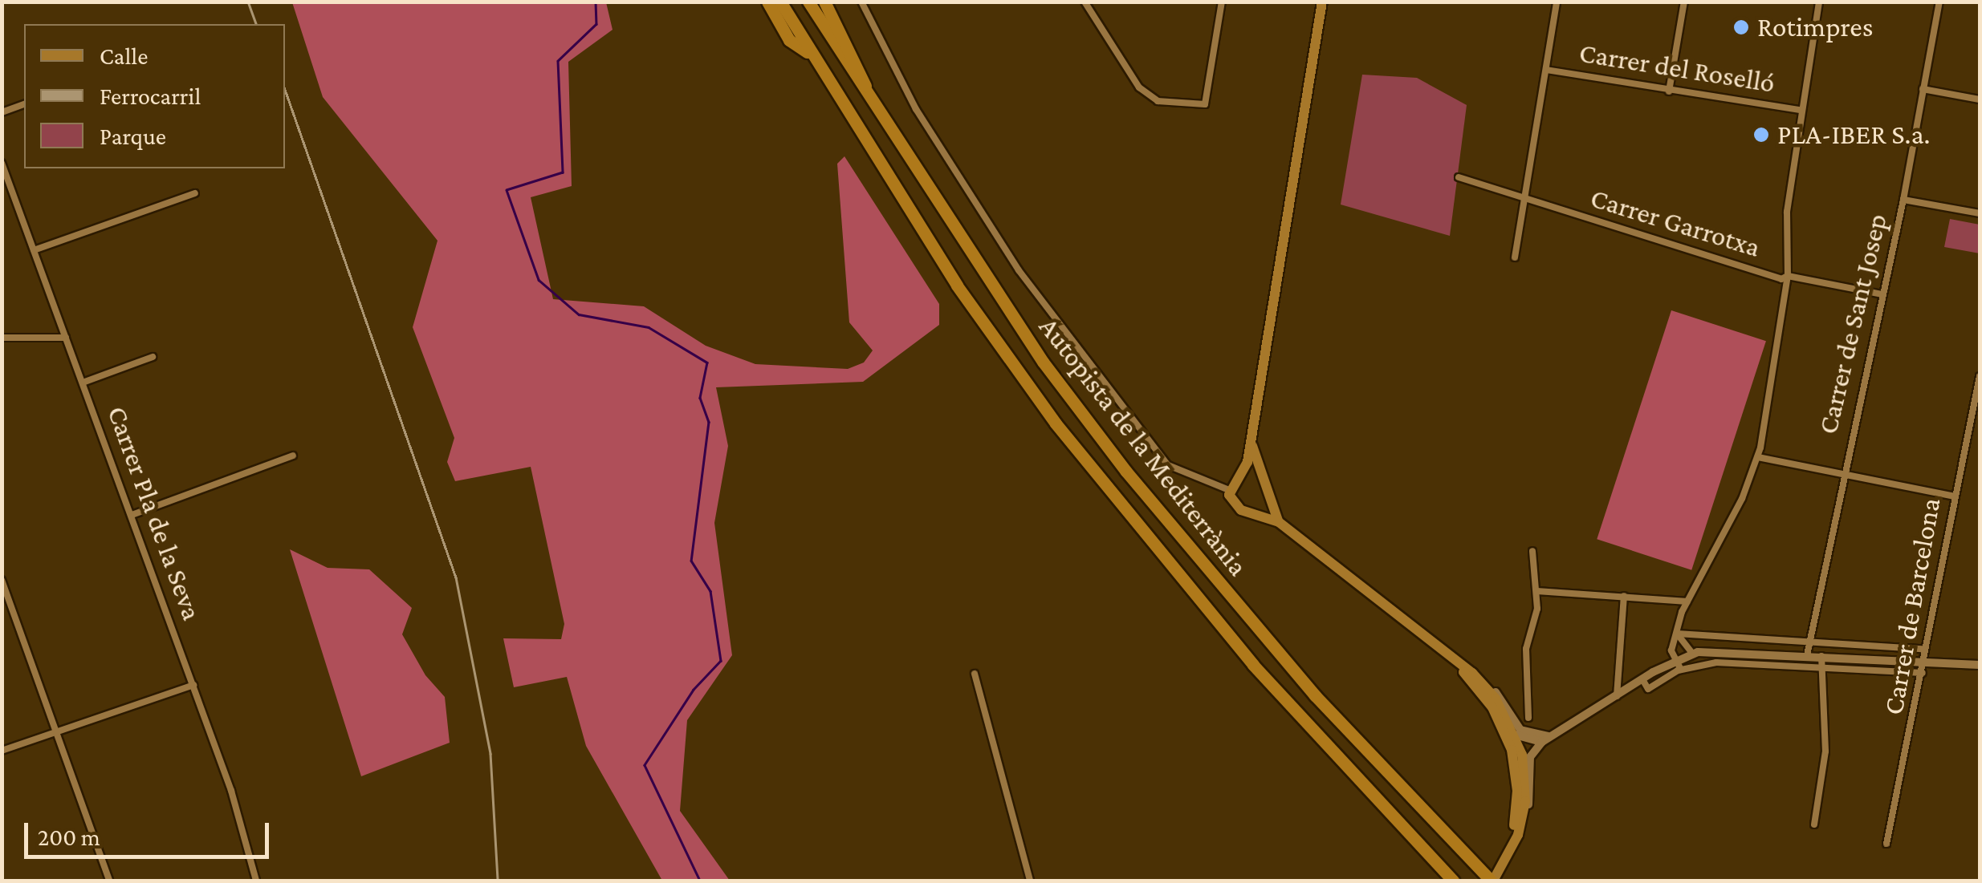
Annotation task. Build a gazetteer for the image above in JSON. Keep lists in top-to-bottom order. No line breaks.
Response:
{"streets":{"highway":["Autopista de la Mediterrània"],"street":["Carrer del Roselló","Carrer Garrotxa","Carrer de Sant Josep","Carrer Pla de la Seva","Carrer de Barcelona"]},"crossings":[["Carrer Garrotxa","Carrer de Sant Josep"]],"places":["Rotimpres","PLA-IBER S.a."],"legend":["Calle","Ferrocarril","Parque"],"scale_bar":"200 m"}
